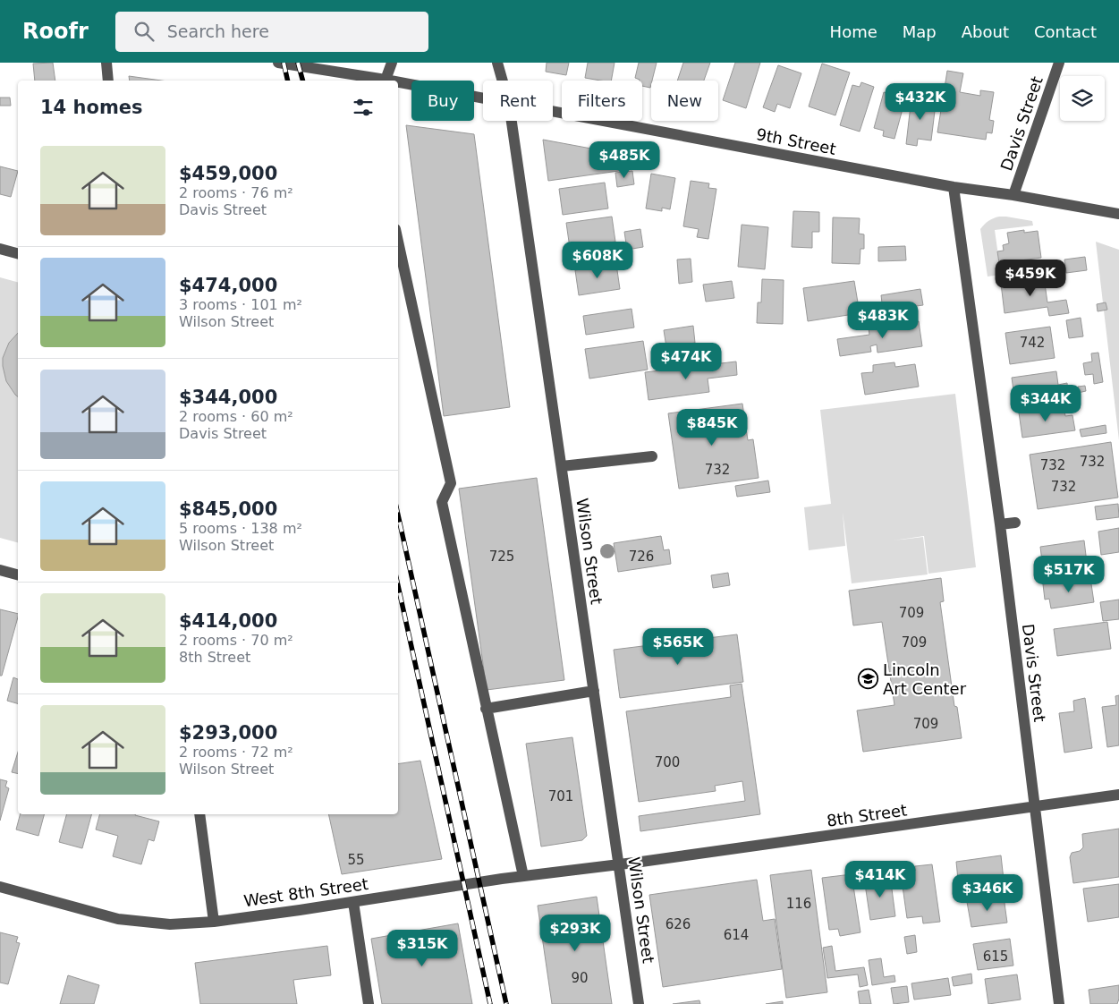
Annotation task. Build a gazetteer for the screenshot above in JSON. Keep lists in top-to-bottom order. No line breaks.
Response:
{"streets":{"street":["Davis Street","9th Street","Wilson Street","8th Street","West 8th Street"]},"crossings":[["Davis Street","9th Street"],["Davis Street","8th Street"],["Wilson Street","8th Street"],["Wilson Street","West 8th Street"],["8th Street","West 8th Street"]],"places":{"school or university":["Lincoln Art Center"]},"house_numbers":["742","732","732","732","732","725","726","709","709","709","700","701","55","116","626","614","615","90"],"page":{"header":"Roofr","search":"Search here","nav":["Home","Map","About","Contact"],"chip":["Buy","Rent","Filters","New"],"heading":"14 homes","price":["$432K","$485K","$608K","$459K","$483K","$474K","$344K","$845K","$517K","$565K","$414K","$346K","$293K","$315K"],"list":[{"name":"$459,000","note":"2 rooms · 76 m² · Davis Street"},{"name":"$474,000","note":"3 rooms · 101 m² · Wilson Street"},{"name":"$344,000","note":"2 rooms · 60 m² · Davis Street"},{"name":"$845,000","note":"5 rooms · 138 m² · Wilson Street"},{"name":"$414,000","note":"2 rooms · 70 m² · 8th Street"},{"name":"$293,000","note":"2 rooms · 72 m² · Wilson Street"}]}}
